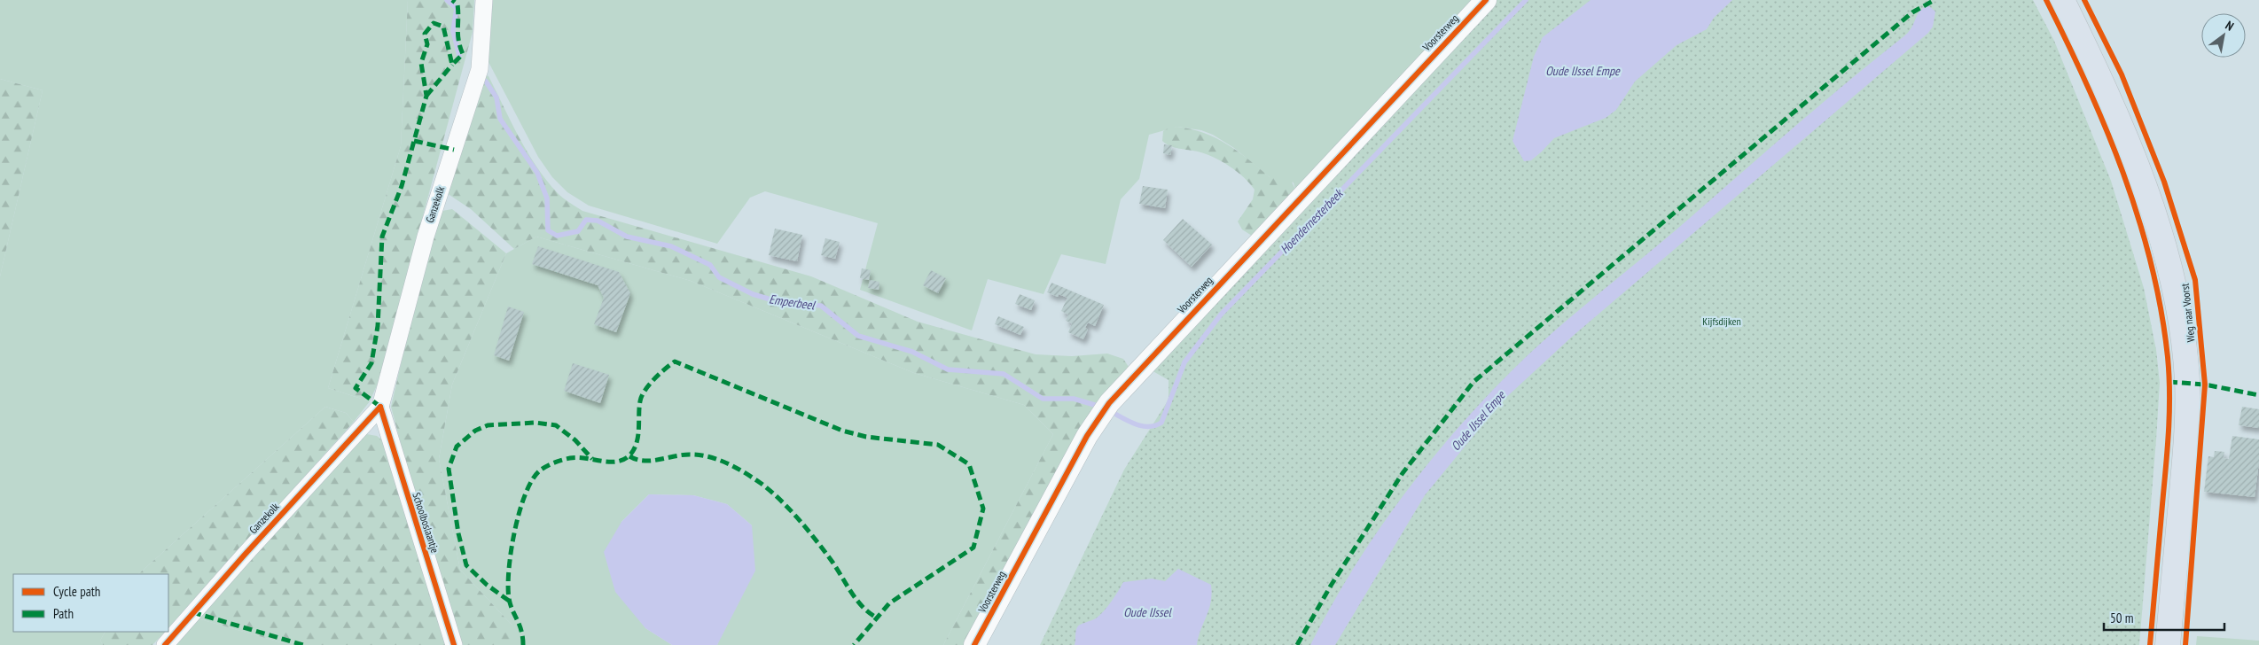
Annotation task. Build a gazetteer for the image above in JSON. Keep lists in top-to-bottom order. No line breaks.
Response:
{"streets":{"main road":["Weg naar Voorst"],"street":["Voorsterweg","Ganzekolk","Schoolboslaantje"]},"crossings":[["Ganzekolk","Schoolboslaantje"]],"water":["Oude IJssel Empe","Hoendernesterbeek","Emperbeel","Oude IJssel"],"parks":["Kijfsdijken"],"legend":["Cycle path","Path"],"scale_bar":"50 m","north":"top right"}
